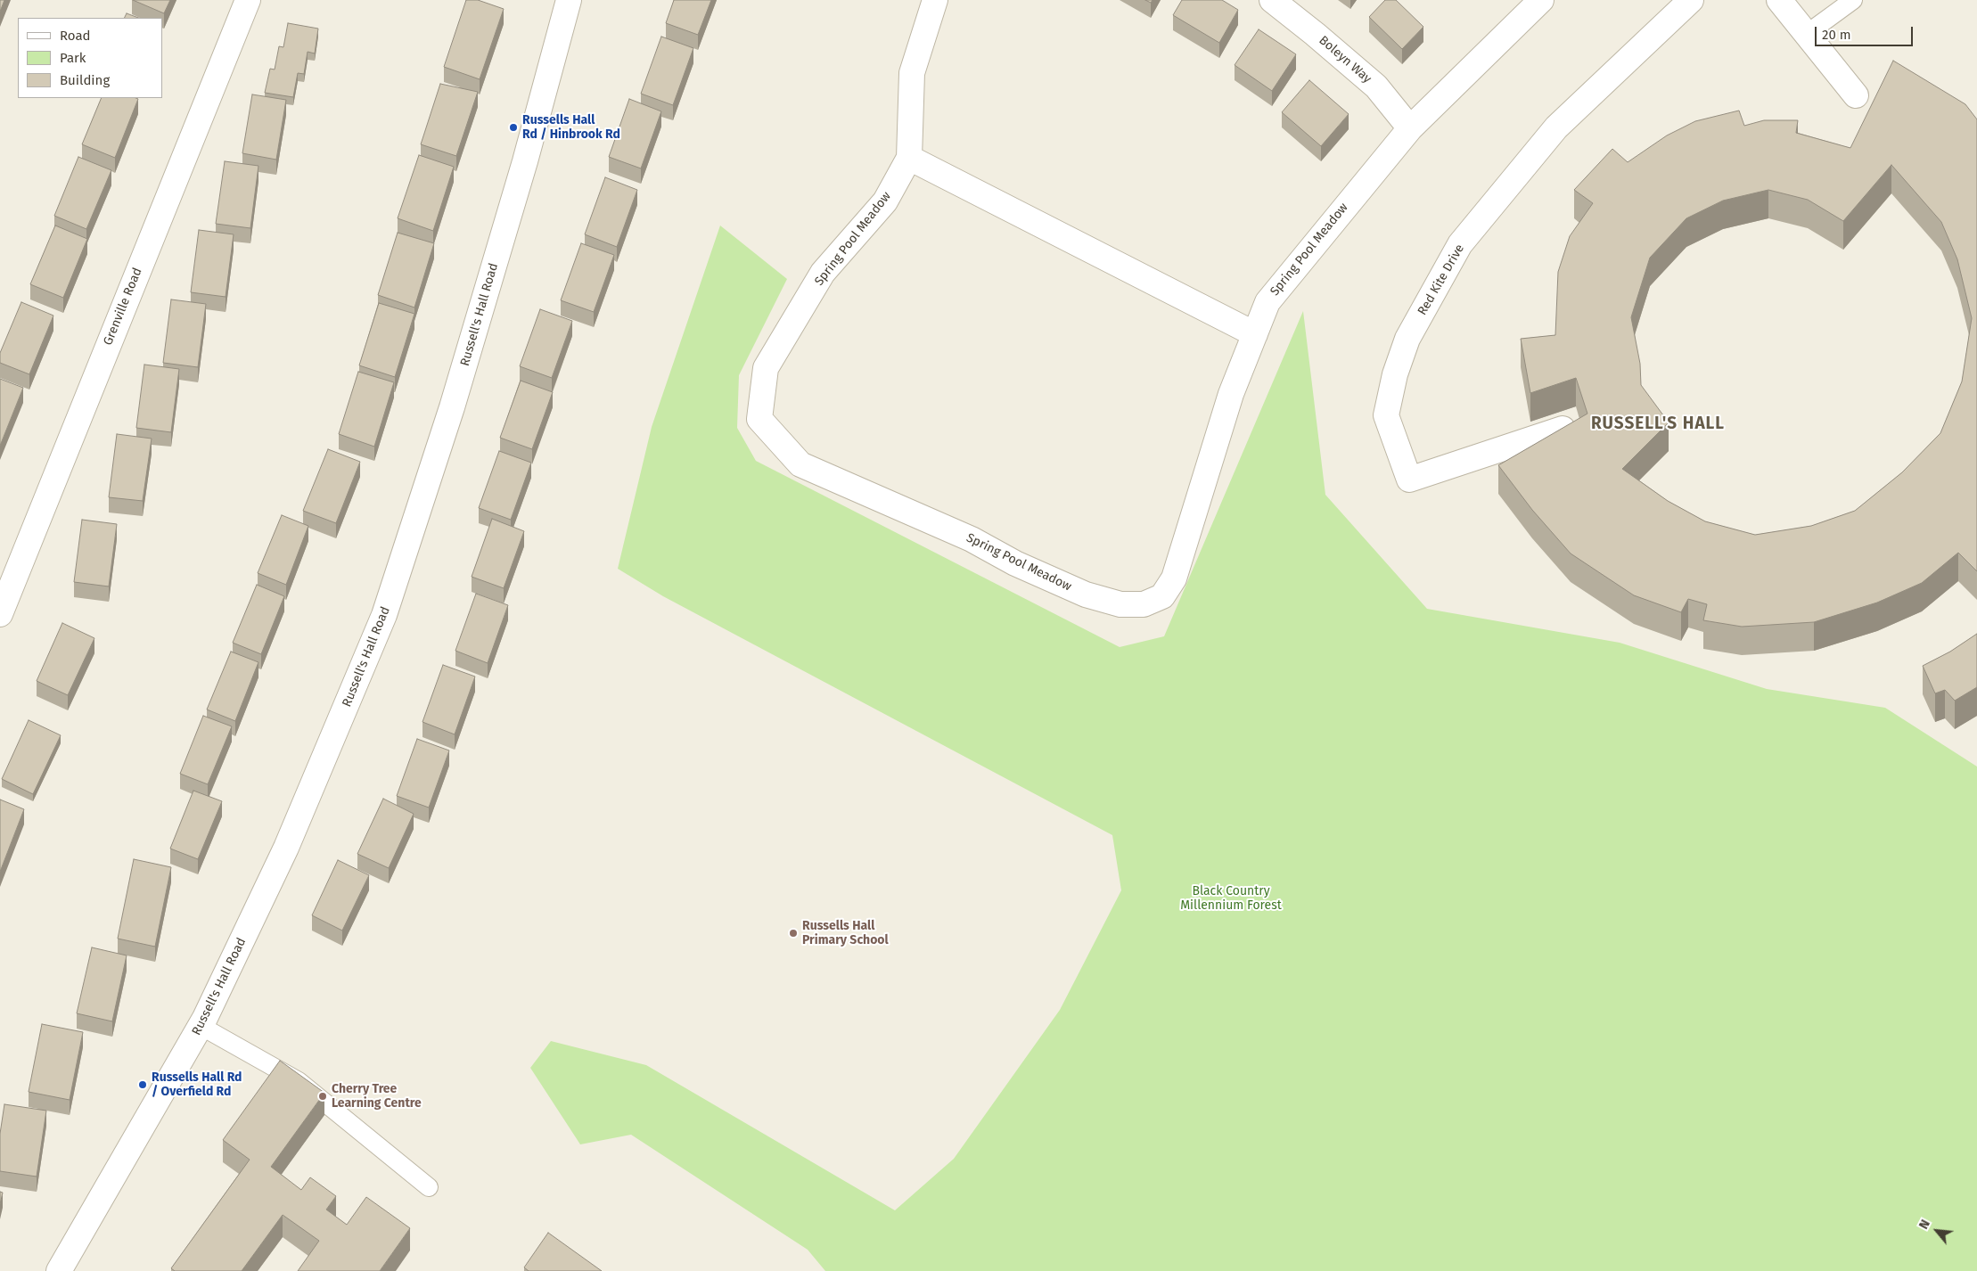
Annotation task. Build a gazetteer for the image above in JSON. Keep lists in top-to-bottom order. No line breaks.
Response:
{"streets":{"street":["Boleyn Way","Spring Pool Meadow","Red Kite Drive","Grenville Road","Russell's Hall Road"]},"crossings":[["Boleyn Way","Spring Pool Meadow"]],"districts":["RUSSELL'S HALL"],"parks":["Black Country Millennium Forest"],"places":["Russells Hall Rd / Hinbrook Rd","Russells Hall Primary School","Russells Hall Rd / Overfield Rd","Cherry Tree Learning Centre"],"legend":["Road","Park","Building"],"scale_bar":"20 m","north":"top left"}
